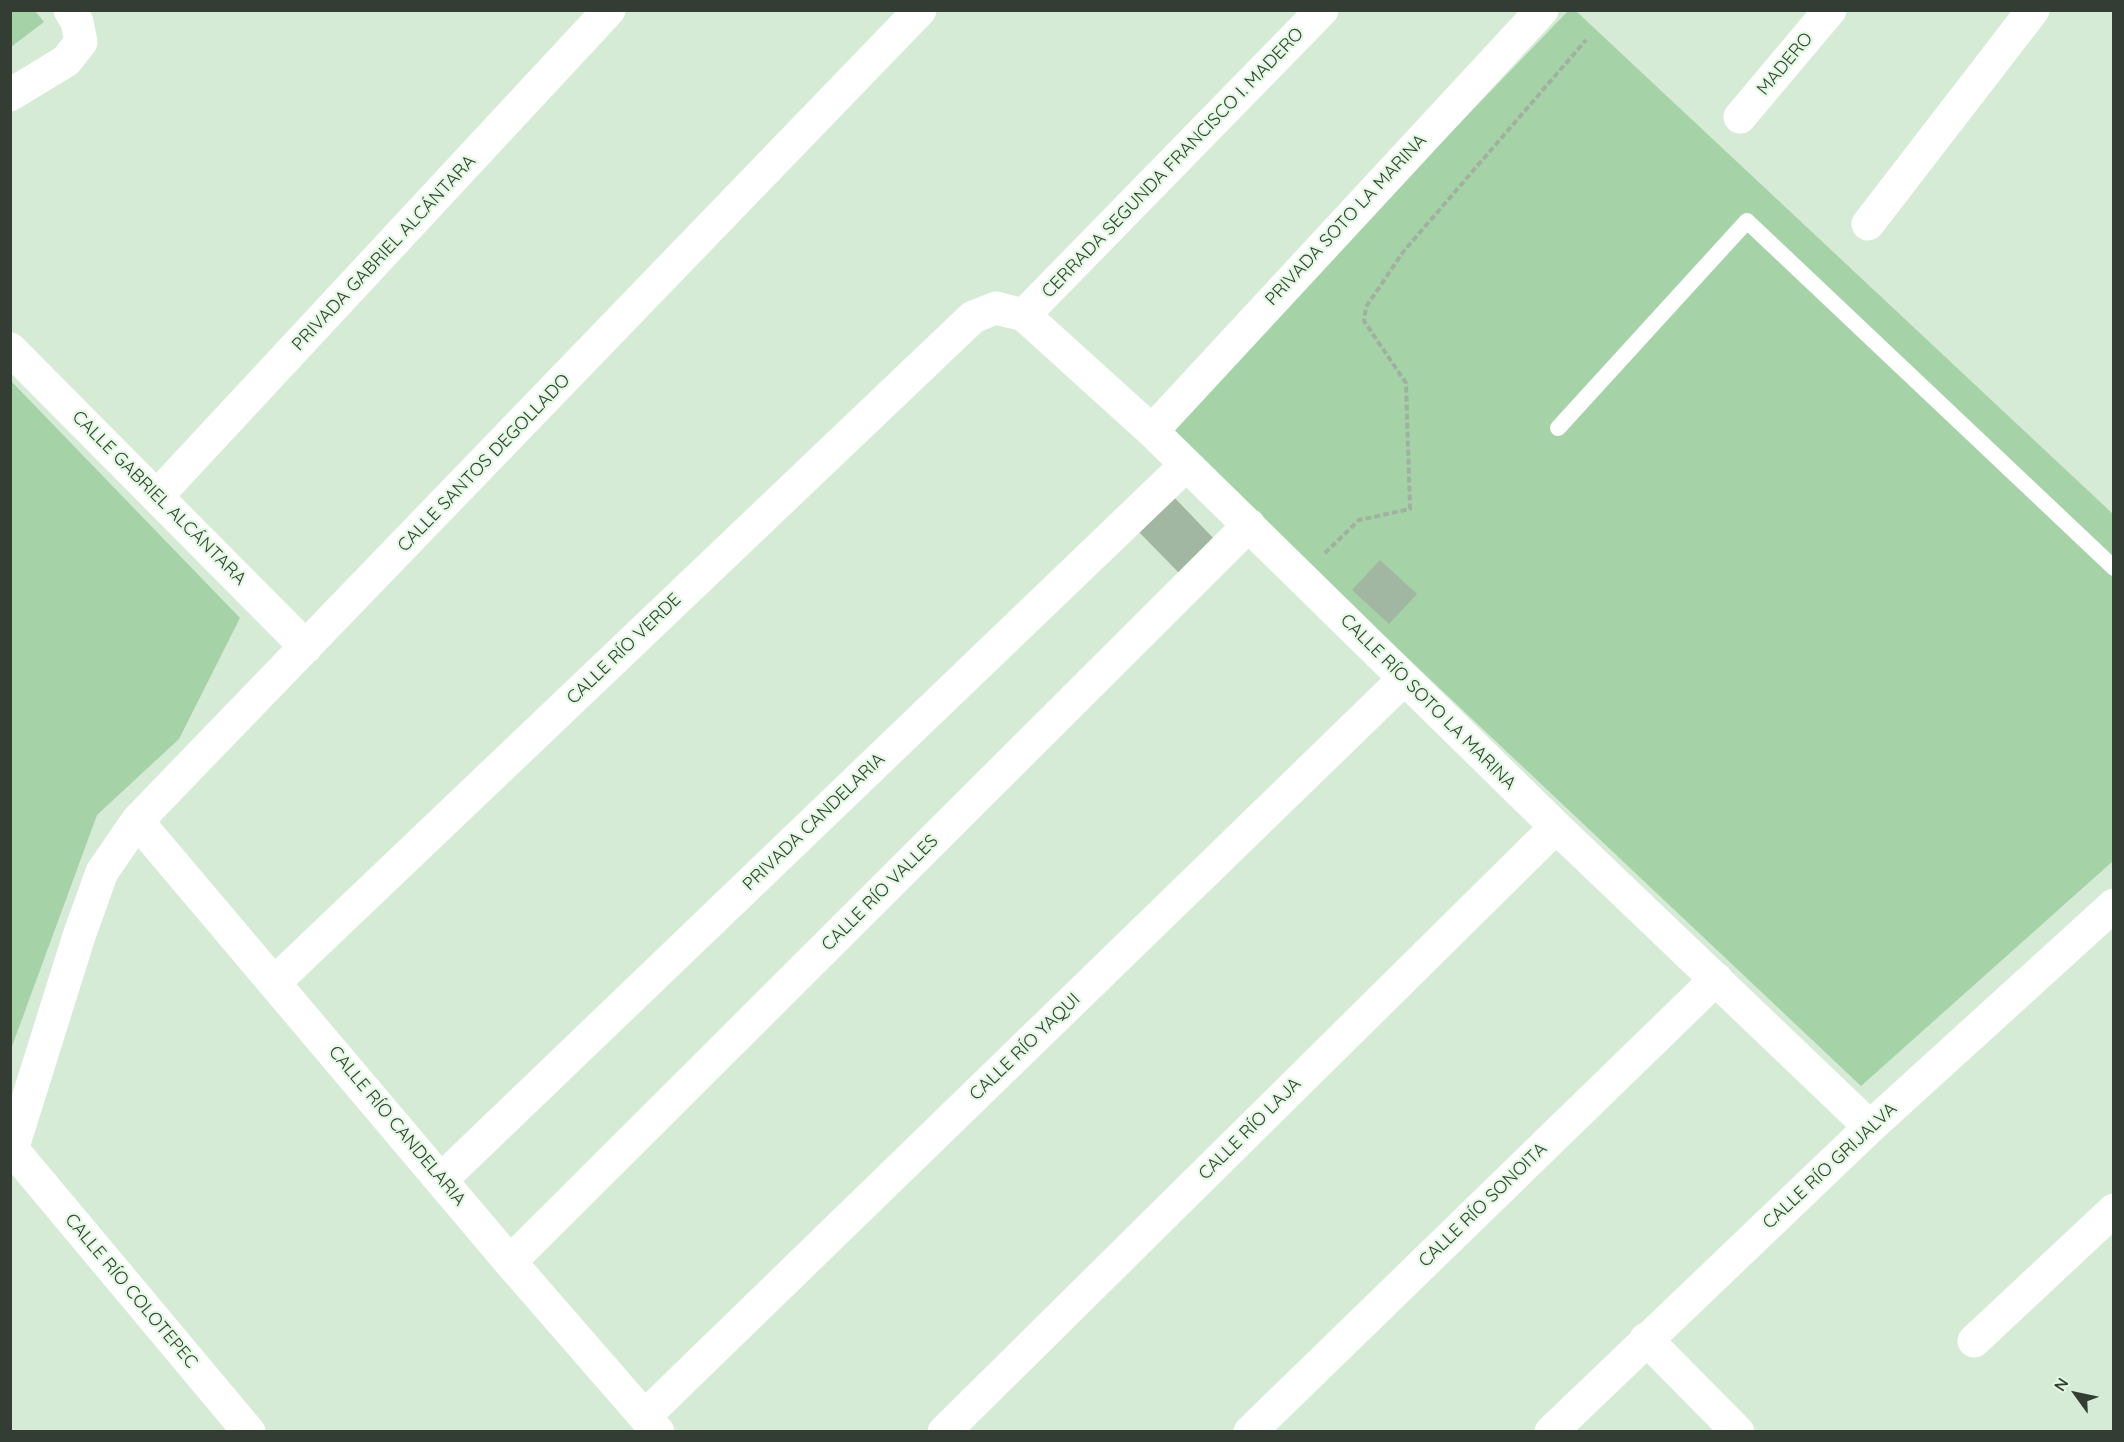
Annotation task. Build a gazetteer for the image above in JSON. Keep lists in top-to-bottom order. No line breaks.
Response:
{"streets":{"street":["MADERO","CERRADA SEGUNDA FRANCISCO I. MADERO","PRIVADA SOTO LA MARINA","PRIVADA GABRIEL ALCÁNTARA","CALLE SANTOS DEGOLLADO","CALLE GABRIEL ALCÁNTARA","CALLE RÍO VERDE","CALLE RÍO SOTO LA MARINA","PRIVADA CANDELARIA","CALLE RÍO VALLES","CALLE RÍO YAQUI","CALLE RÍO CANDELARIA","CALLE RÍO LAJA","CALLE RÍO GRIJALVA","CALLE RÍO SONOITA","CALLE RÍO COLOTEPEC"]},"crossings":[["CERRADA SEGUNDA FRANCISCO I. MADERO","CALLE RÍO SOTO LA MARINA"],["PRIVADA SOTO LA MARINA","CALLE RÍO SOTO LA MARINA"],["PRIVADA GABRIEL ALCÁNTARA","CALLE GABRIEL ALCÁNTARA"],["CALLE SANTOS DEGOLLADO","CALLE GABRIEL ALCÁNTARA"],["CALLE SANTOS DEGOLLADO","CALLE RÍO CANDELARIA"],["CALLE SANTOS DEGOLLADO","CALLE RÍO COLOTEPEC"],["CALLE RÍO VERDE","CALLE RÍO SOTO LA MARINA"],["CALLE RÍO VERDE","CALLE RÍO CANDELARIA"],["CALLE RÍO SOTO LA MARINA","PRIVADA CANDELARIA"],["CALLE RÍO SOTO LA MARINA","CALLE RÍO VALLES"],["CALLE RÍO SOTO LA MARINA","CALLE RÍO YAQUI"],["CALLE RÍO SOTO LA MARINA","CALLE RÍO LAJA"],["CALLE RÍO SOTO LA MARINA","CALLE RÍO GRIJALVA"],["CALLE RÍO SOTO LA MARINA","CALLE RÍO SONOITA"],["PRIVADA CANDELARIA","CALLE RÍO CANDELARIA"],["CALLE RÍO VALLES","CALLE RÍO CANDELARIA"],["CALLE RÍO YAQUI","CALLE RÍO CANDELARIA"]],"north":"top left"}
